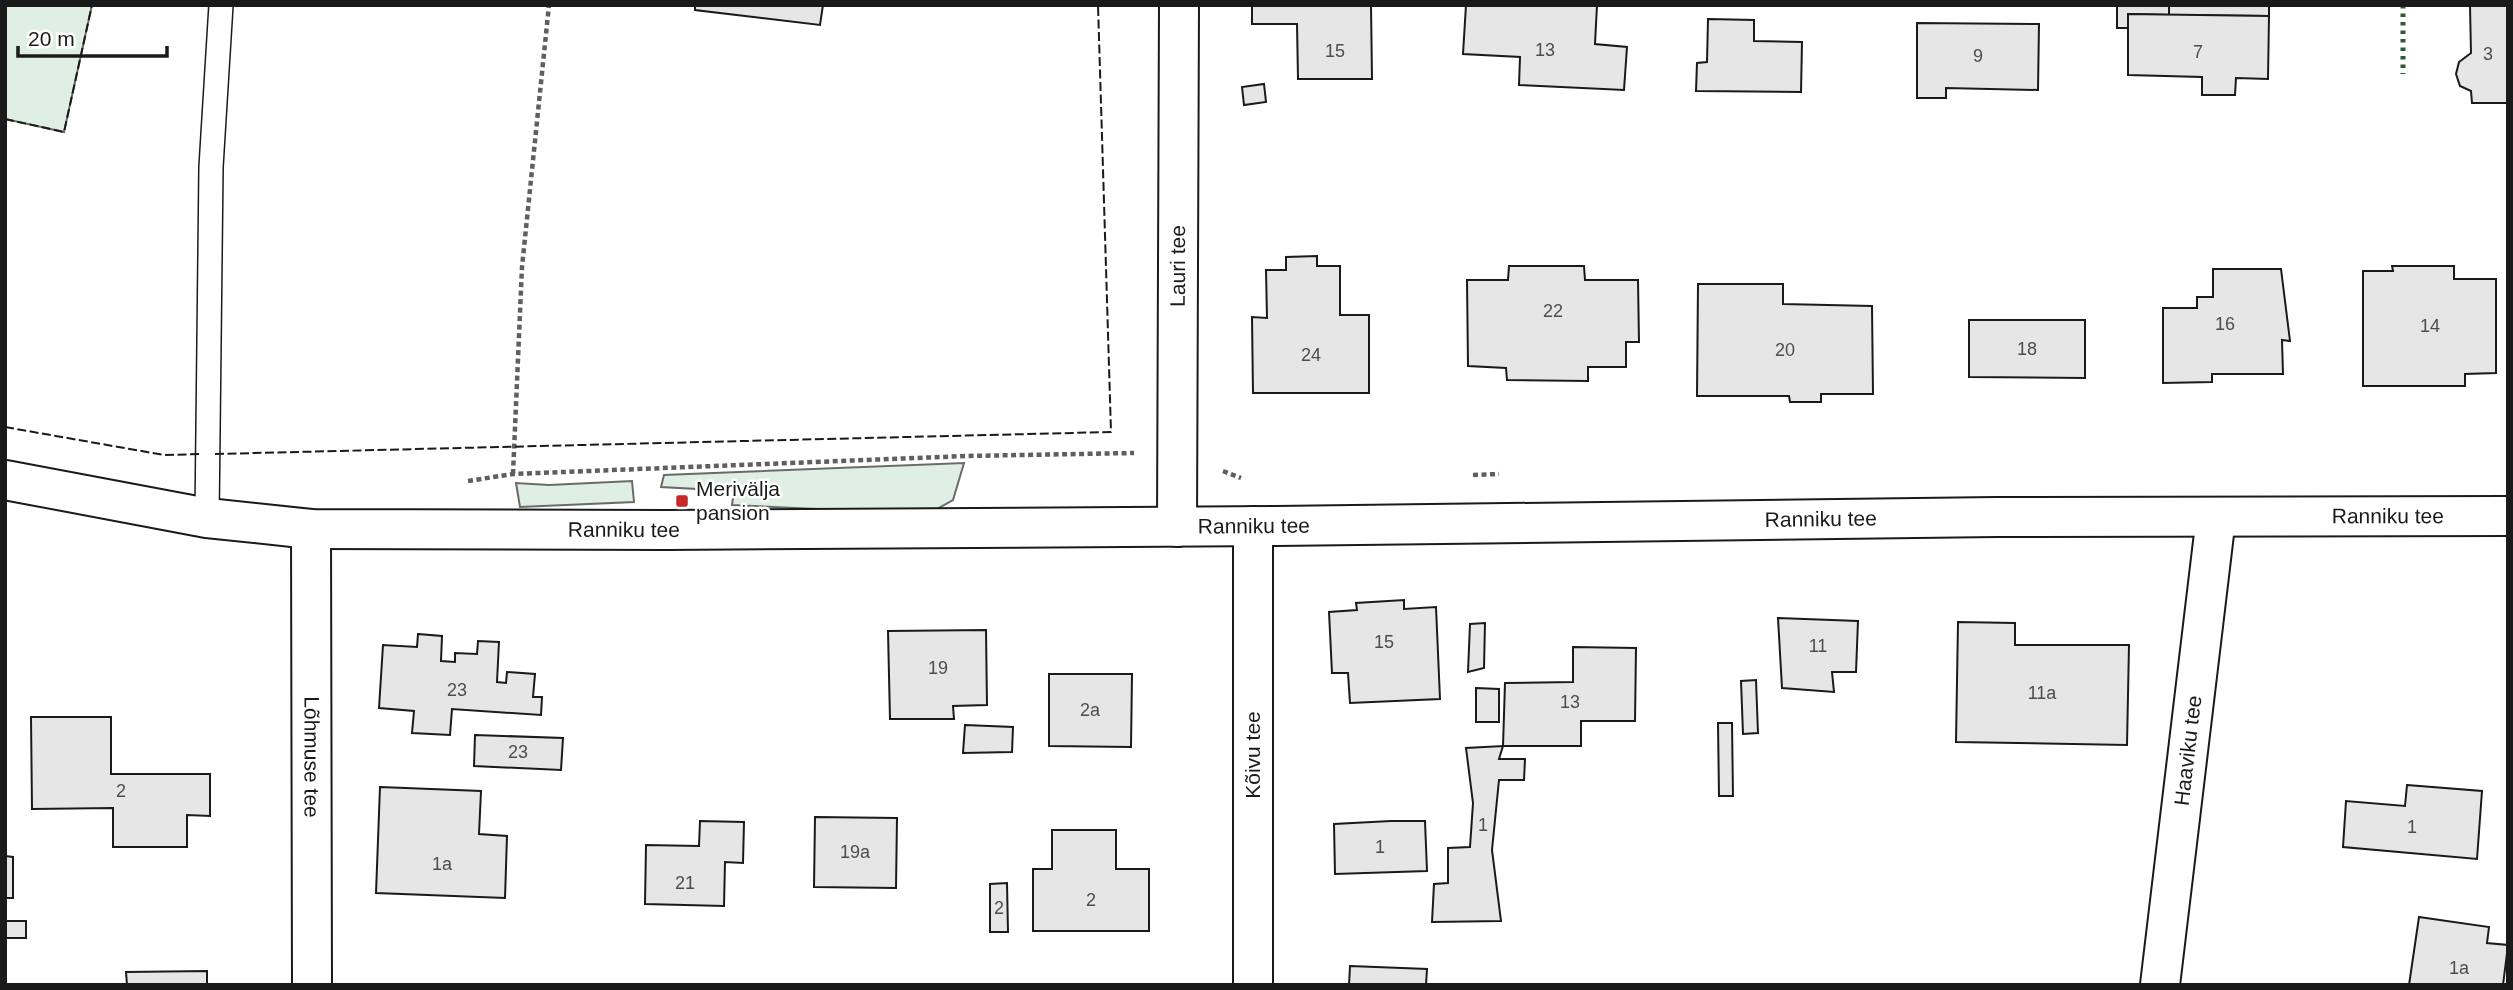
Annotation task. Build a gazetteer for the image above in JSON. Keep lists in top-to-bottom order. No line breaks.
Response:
{"streets":{"street":["Lauri tee","Ranniku tee","Haaviku tee","Kõivu tee","Lõhmuse tee"]},"crossings":[["Lauri tee","Ranniku tee"],["Ranniku tee","Haaviku tee"],["Ranniku tee","Kõivu tee"],["Ranniku tee","Lõhmuse tee"]],"places":{"transit":["Merivälja pansion"]},"house_numbers":["13","15","7","3","9","22","16","14","18","20","24","15","11","19","23","11a","13","2a","23","2","1","1","1","19a","1a","21","2","2","1a"],"scale_bar":"20 m"}
